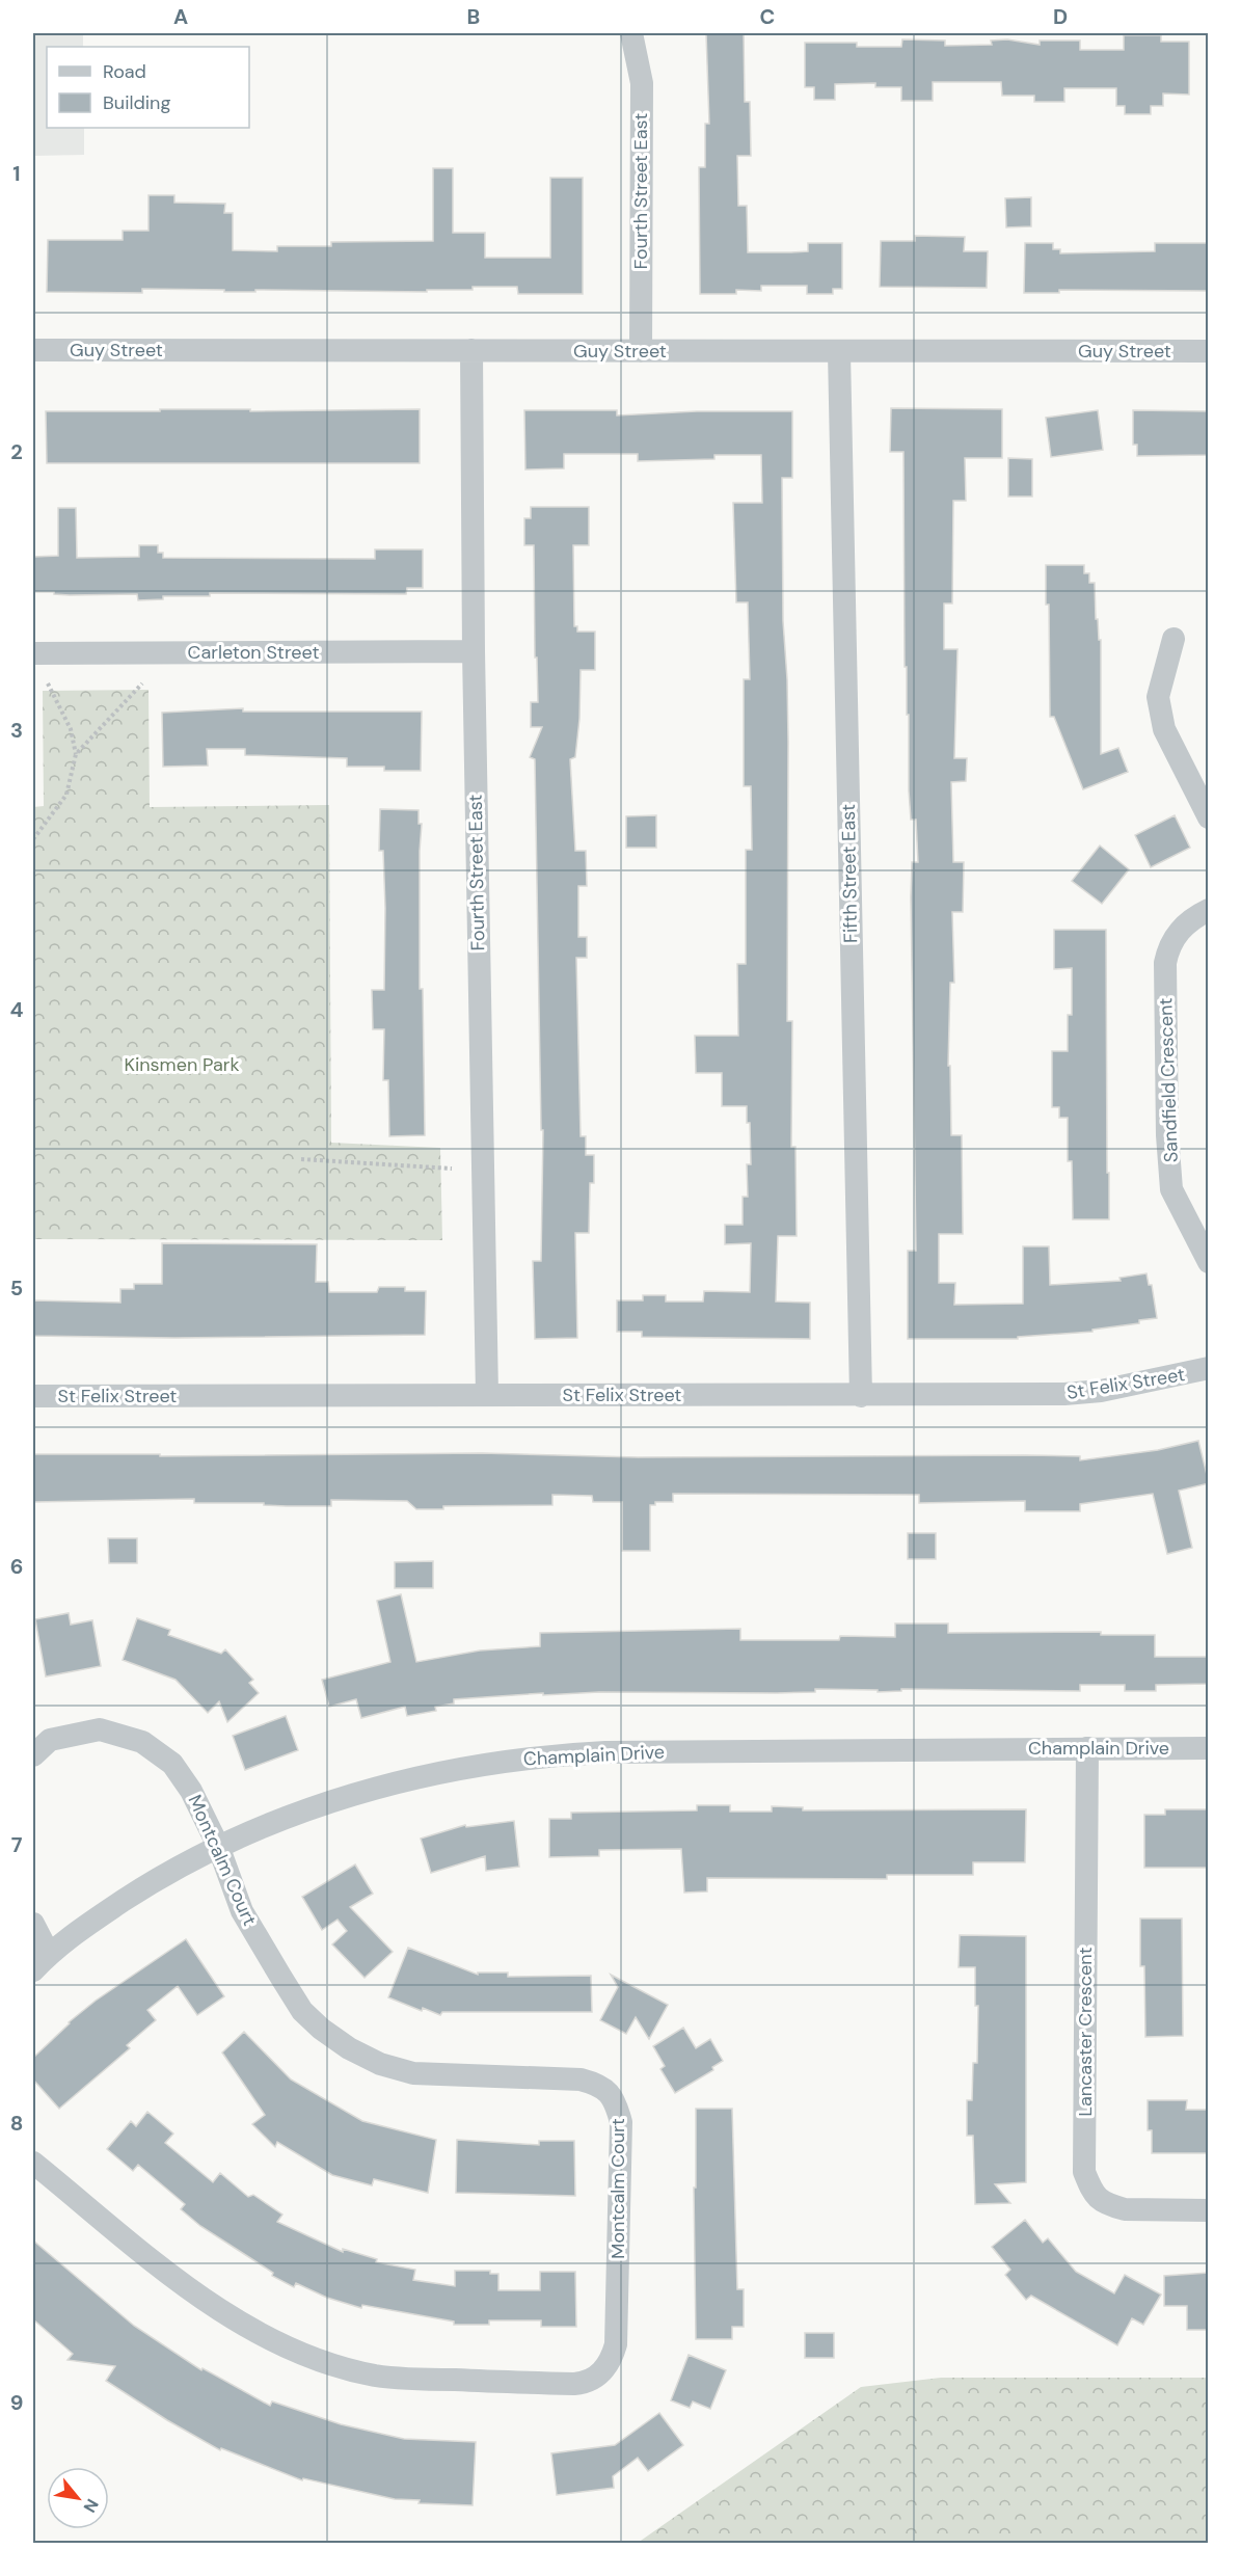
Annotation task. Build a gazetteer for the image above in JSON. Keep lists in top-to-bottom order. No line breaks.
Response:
{"streets":{"street":["Fourth Street East","Guy Street","Carleton Street","Fifth Street East","Sandfield Crescent","St Felix Street","Champlain Drive","Montcalm Court","Lancaster Crescent"]},"crossings":[["Fourth Street East","Guy Street"],["Fourth Street East","Carleton Street"],["Fourth Street East","St Felix Street"],["Guy Street","Fifth Street East"],["Fifth Street East","St Felix Street"],["Champlain Drive","Montcalm Court"],["Champlain Drive","Lancaster Crescent"]],"parks":["Kinsmen Park"],"legend":["Road","Building"],"north":"bottom right","grid":{"columns":["A","B","C","D"],"rows":["1","2","3","4","5","6","7","8","9"]}}
